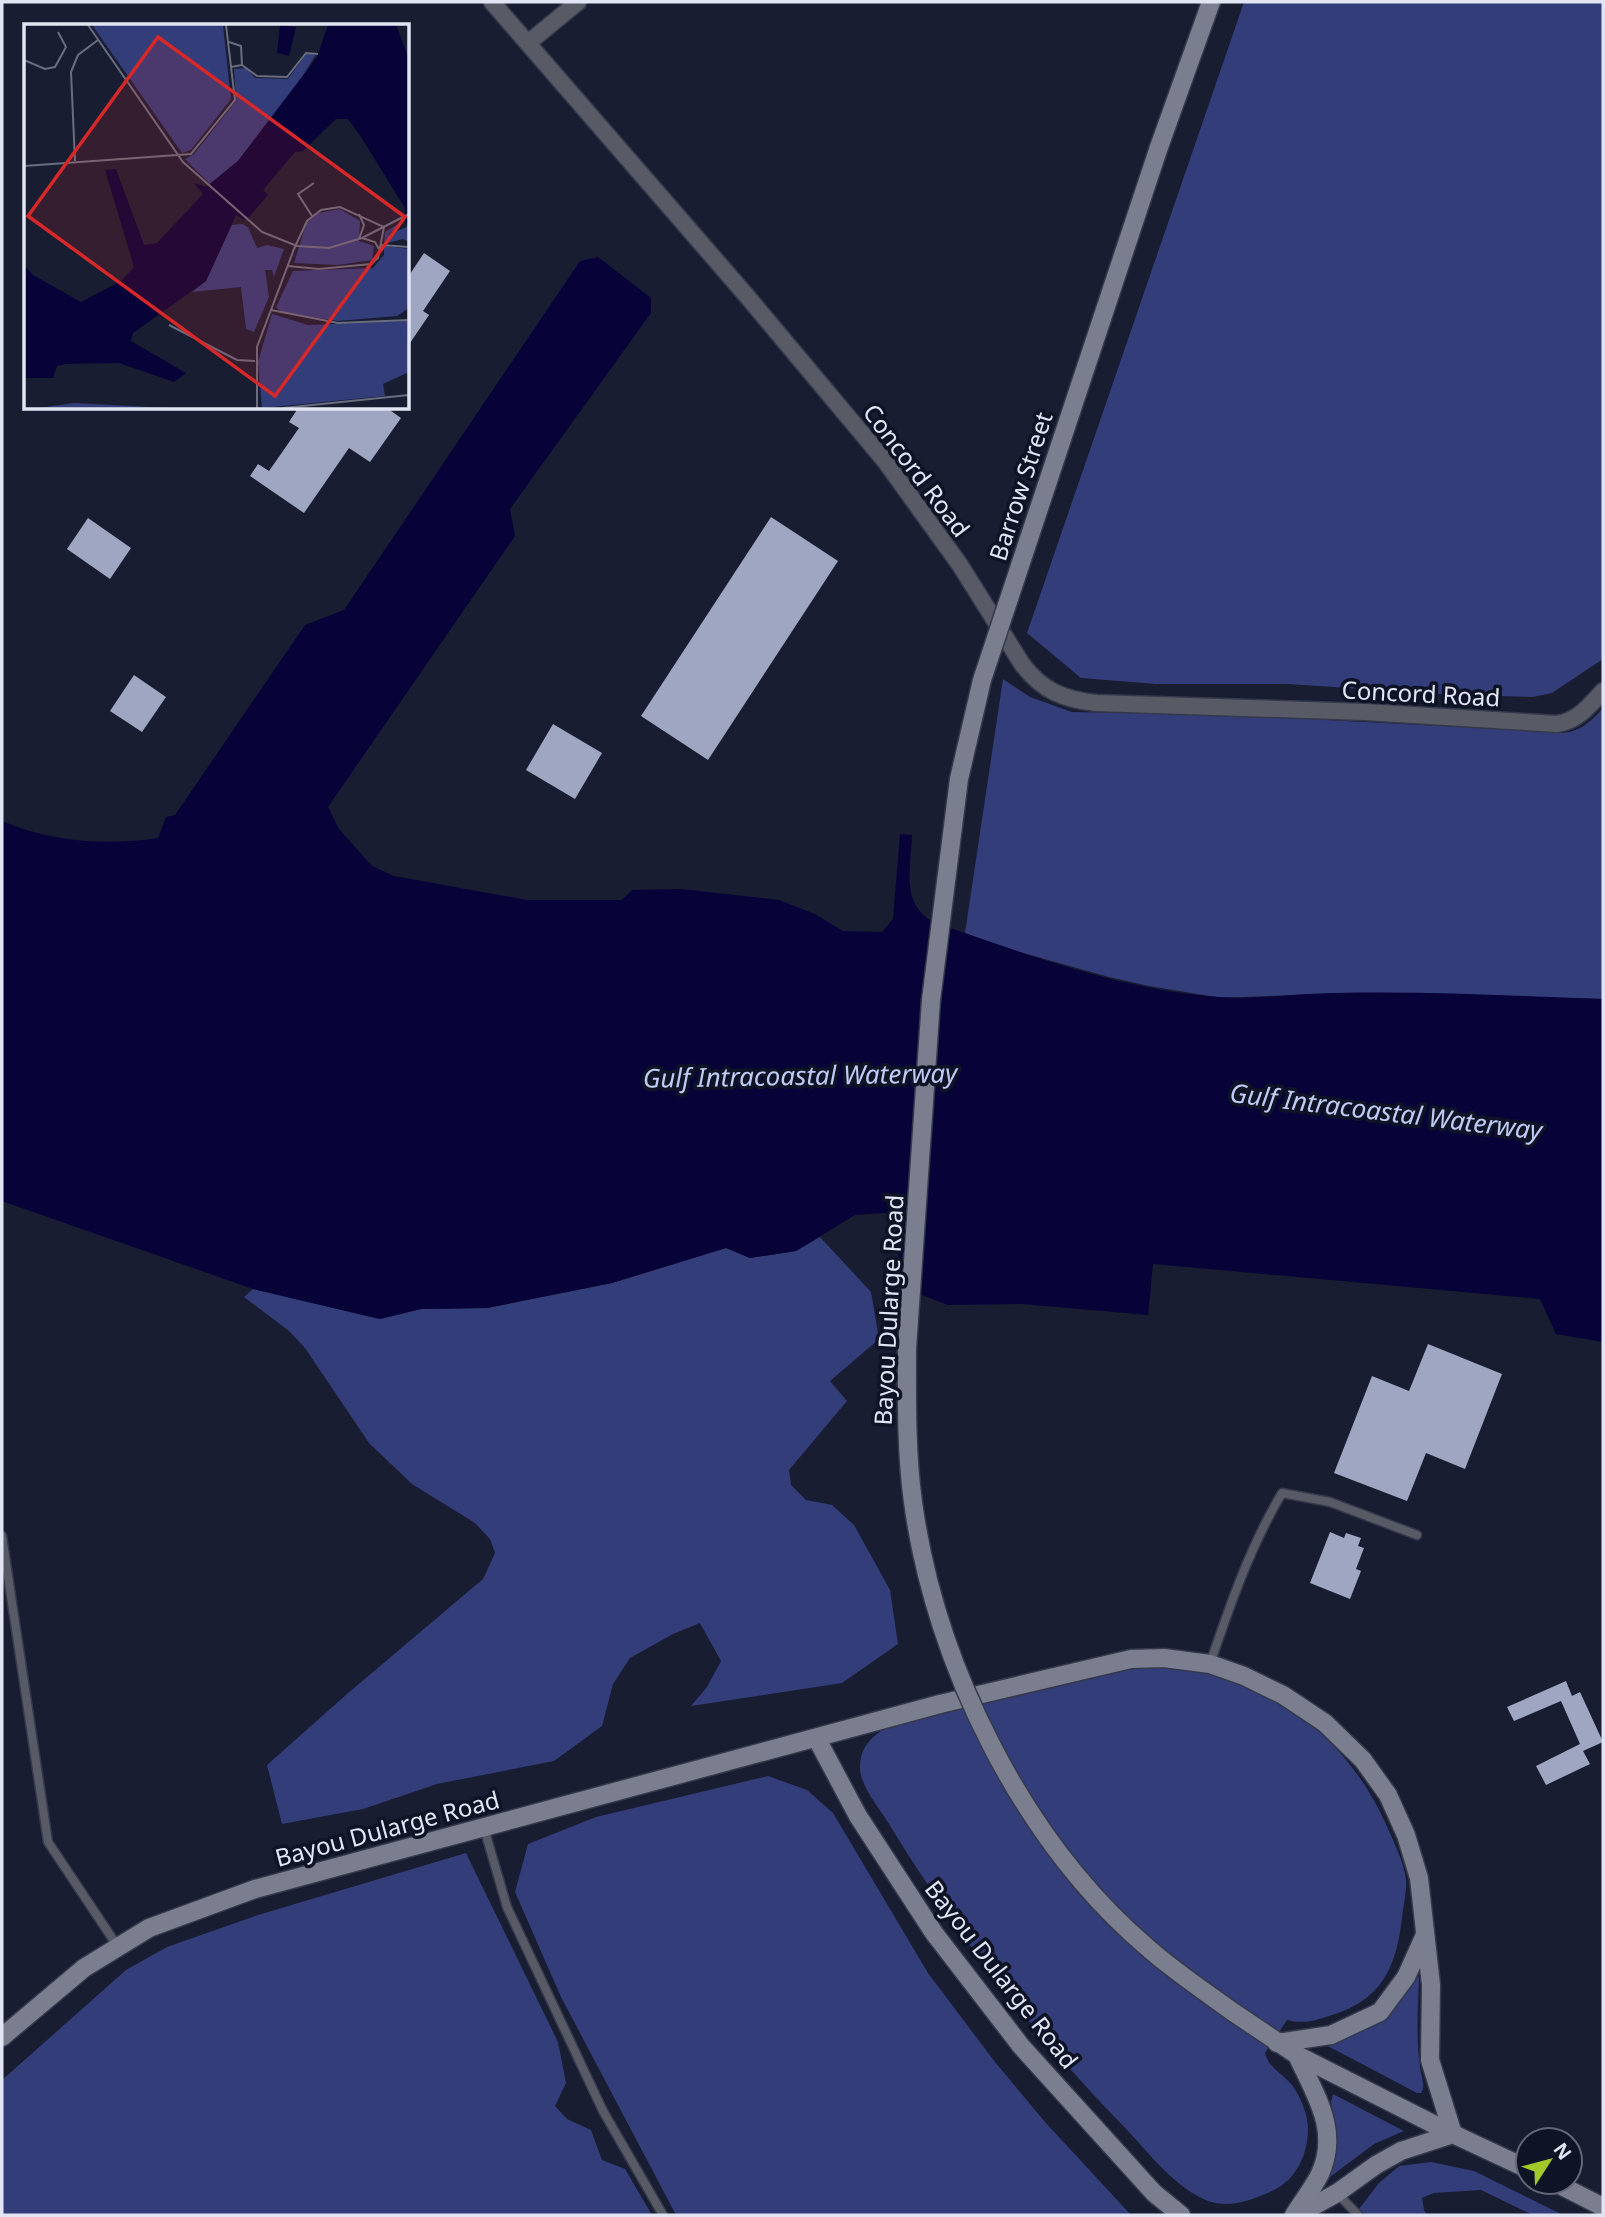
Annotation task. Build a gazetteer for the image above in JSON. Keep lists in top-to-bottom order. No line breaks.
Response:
{"streets":{"main road":["Barrow Street","Bayou Dularge Road"],"street":["Concord Road"]},"crossings":[["Barrow Street","Bayou Dularge Road"]],"water":["Gulf Intracoastal Waterway"],"north":"top right"}
